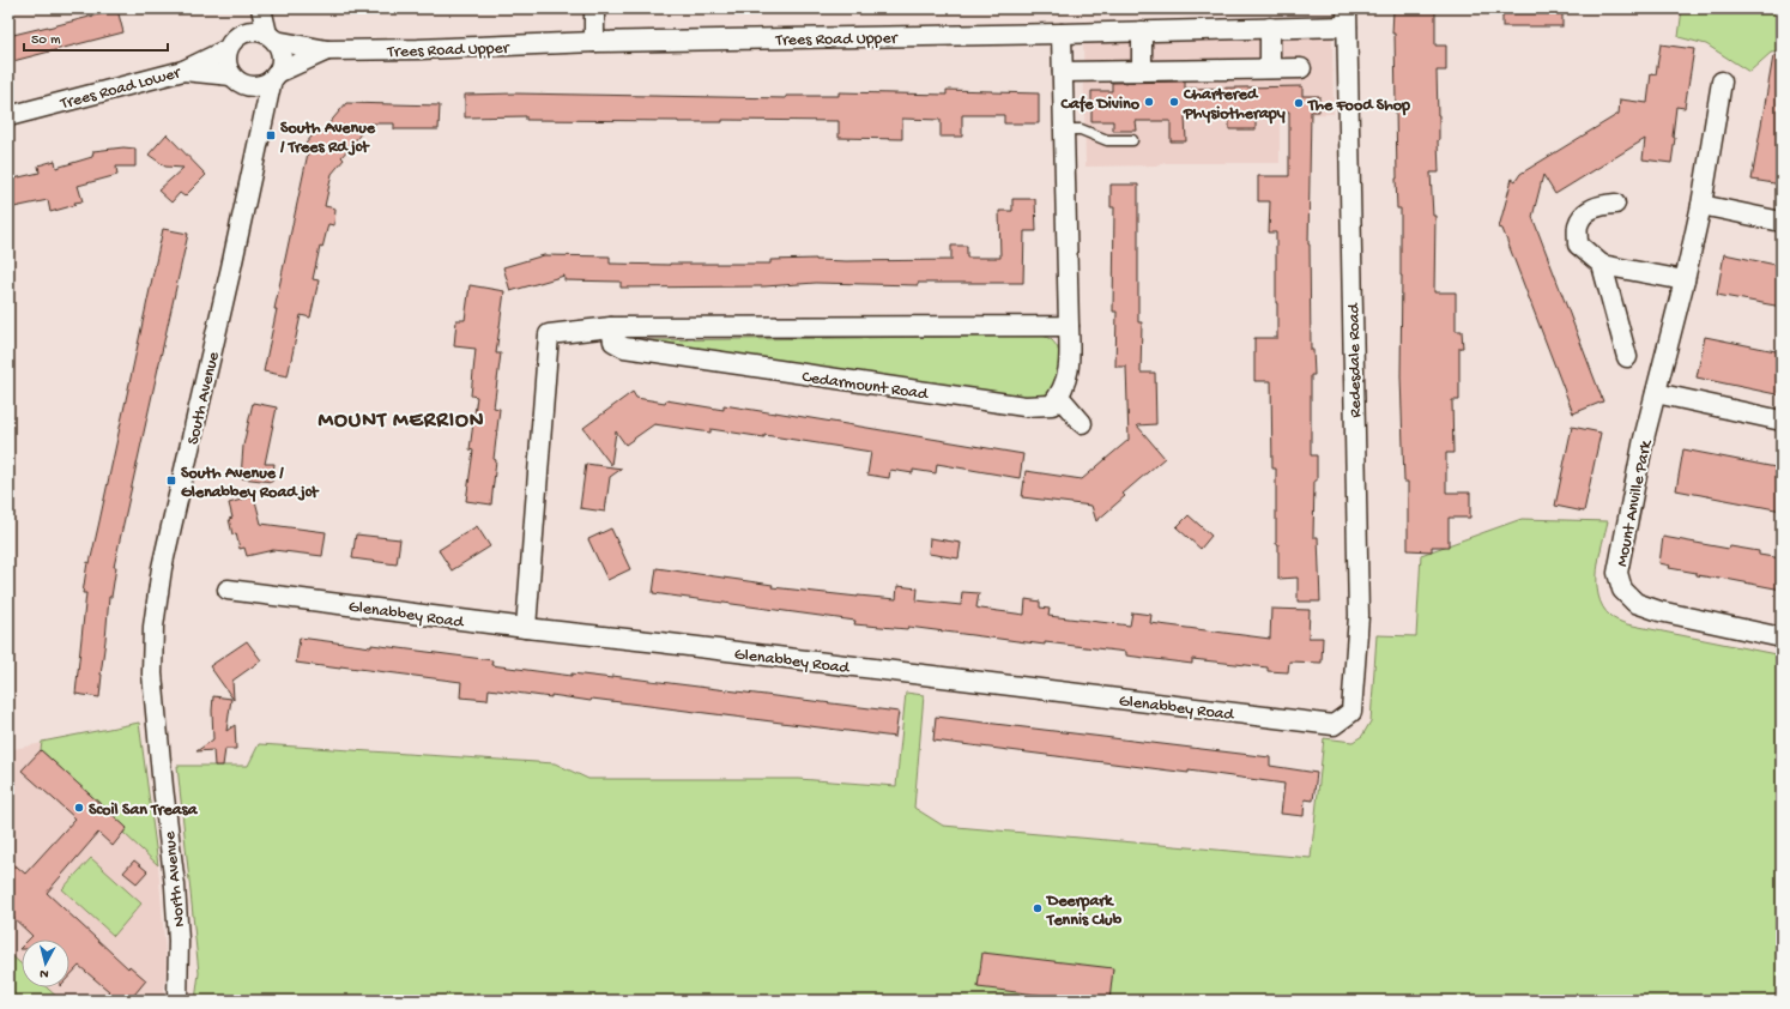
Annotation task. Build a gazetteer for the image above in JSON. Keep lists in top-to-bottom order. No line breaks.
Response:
{"streets":{"street":["Trees Road Upper","Trees Road Lower","Redesdale Road","Cedarmount Road","South Avenue","Mount Anville Park","Glenabbey Road","North Avenue"]},"crossings":[["Trees Road Upper","Redesdale Road"],["Trees Road Lower","South Avenue"],["Redesdale Road","Glenabbey Road"],["South Avenue","North Avenue"]],"districts":["MOUNT MERRION"],"places":{"other":["Cafe Divino","Chartered Physiotherapy","The Food Shop","Scoil San Treasa","Deerpark Tennis Club"],"transit":["South Avenue / Trees Rd jct","South Avenue / Glenabbey Road jct"]},"scale_bar":"50 m","north":"bottom"}
